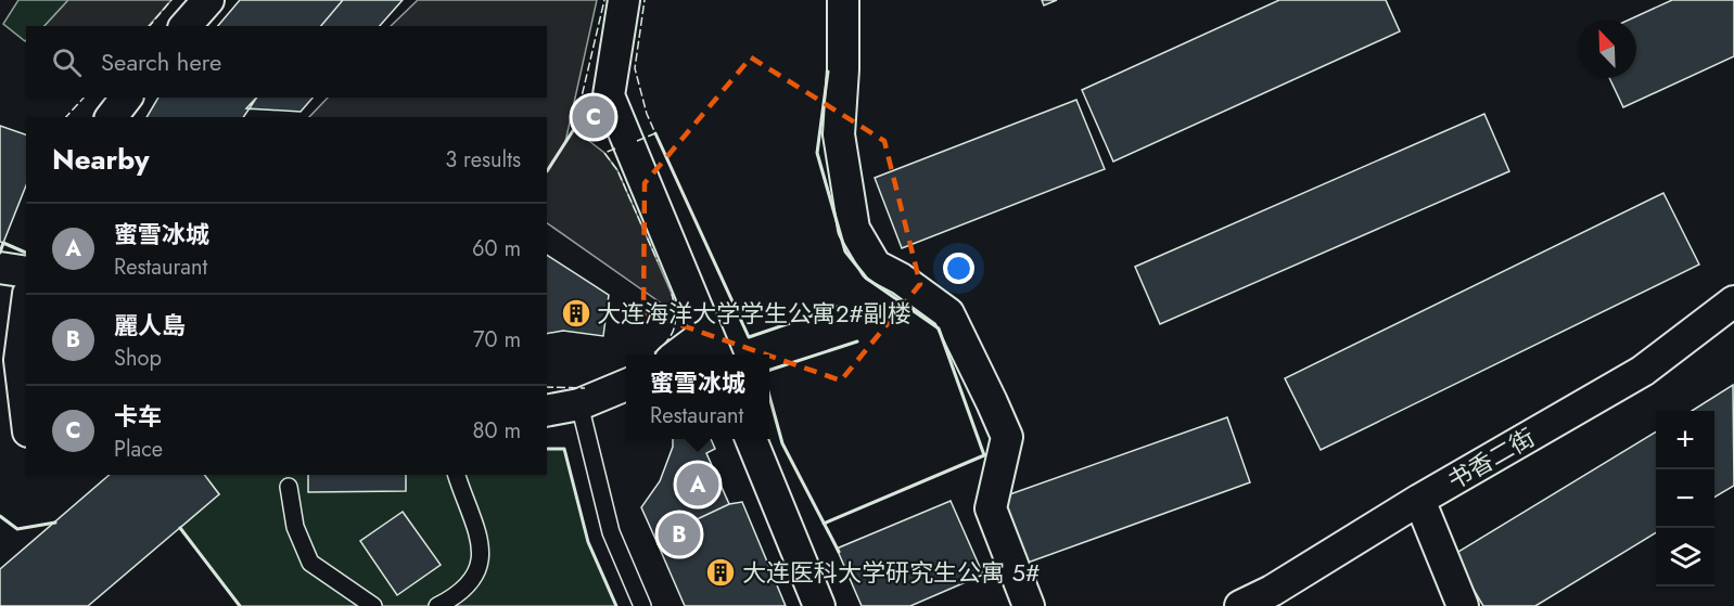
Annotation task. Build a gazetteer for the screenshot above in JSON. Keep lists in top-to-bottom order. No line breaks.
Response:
{"streets":{"street":["书香二街"]},"places":{"building":["大连海洋大学学生公寓2#副楼","大连医科大学研究生公寓 5#"]},"north":"top left","page":{"search":"Search here","pins":["C","A","B"],"heading":["Nearby","3 results"],"list":[{"mark":"A","name":"蜜雪冰城","note":"Restaurant","value":"60 m"},{"mark":"B","name":"麗人島","note":"Shop","value":"70 m"},{"mark":"C","name":"卡车","note":"Place","value":"80 m"}],"popup":["蜜雪冰城","Restaurant"],"map_buttons":["+","−"]}}
